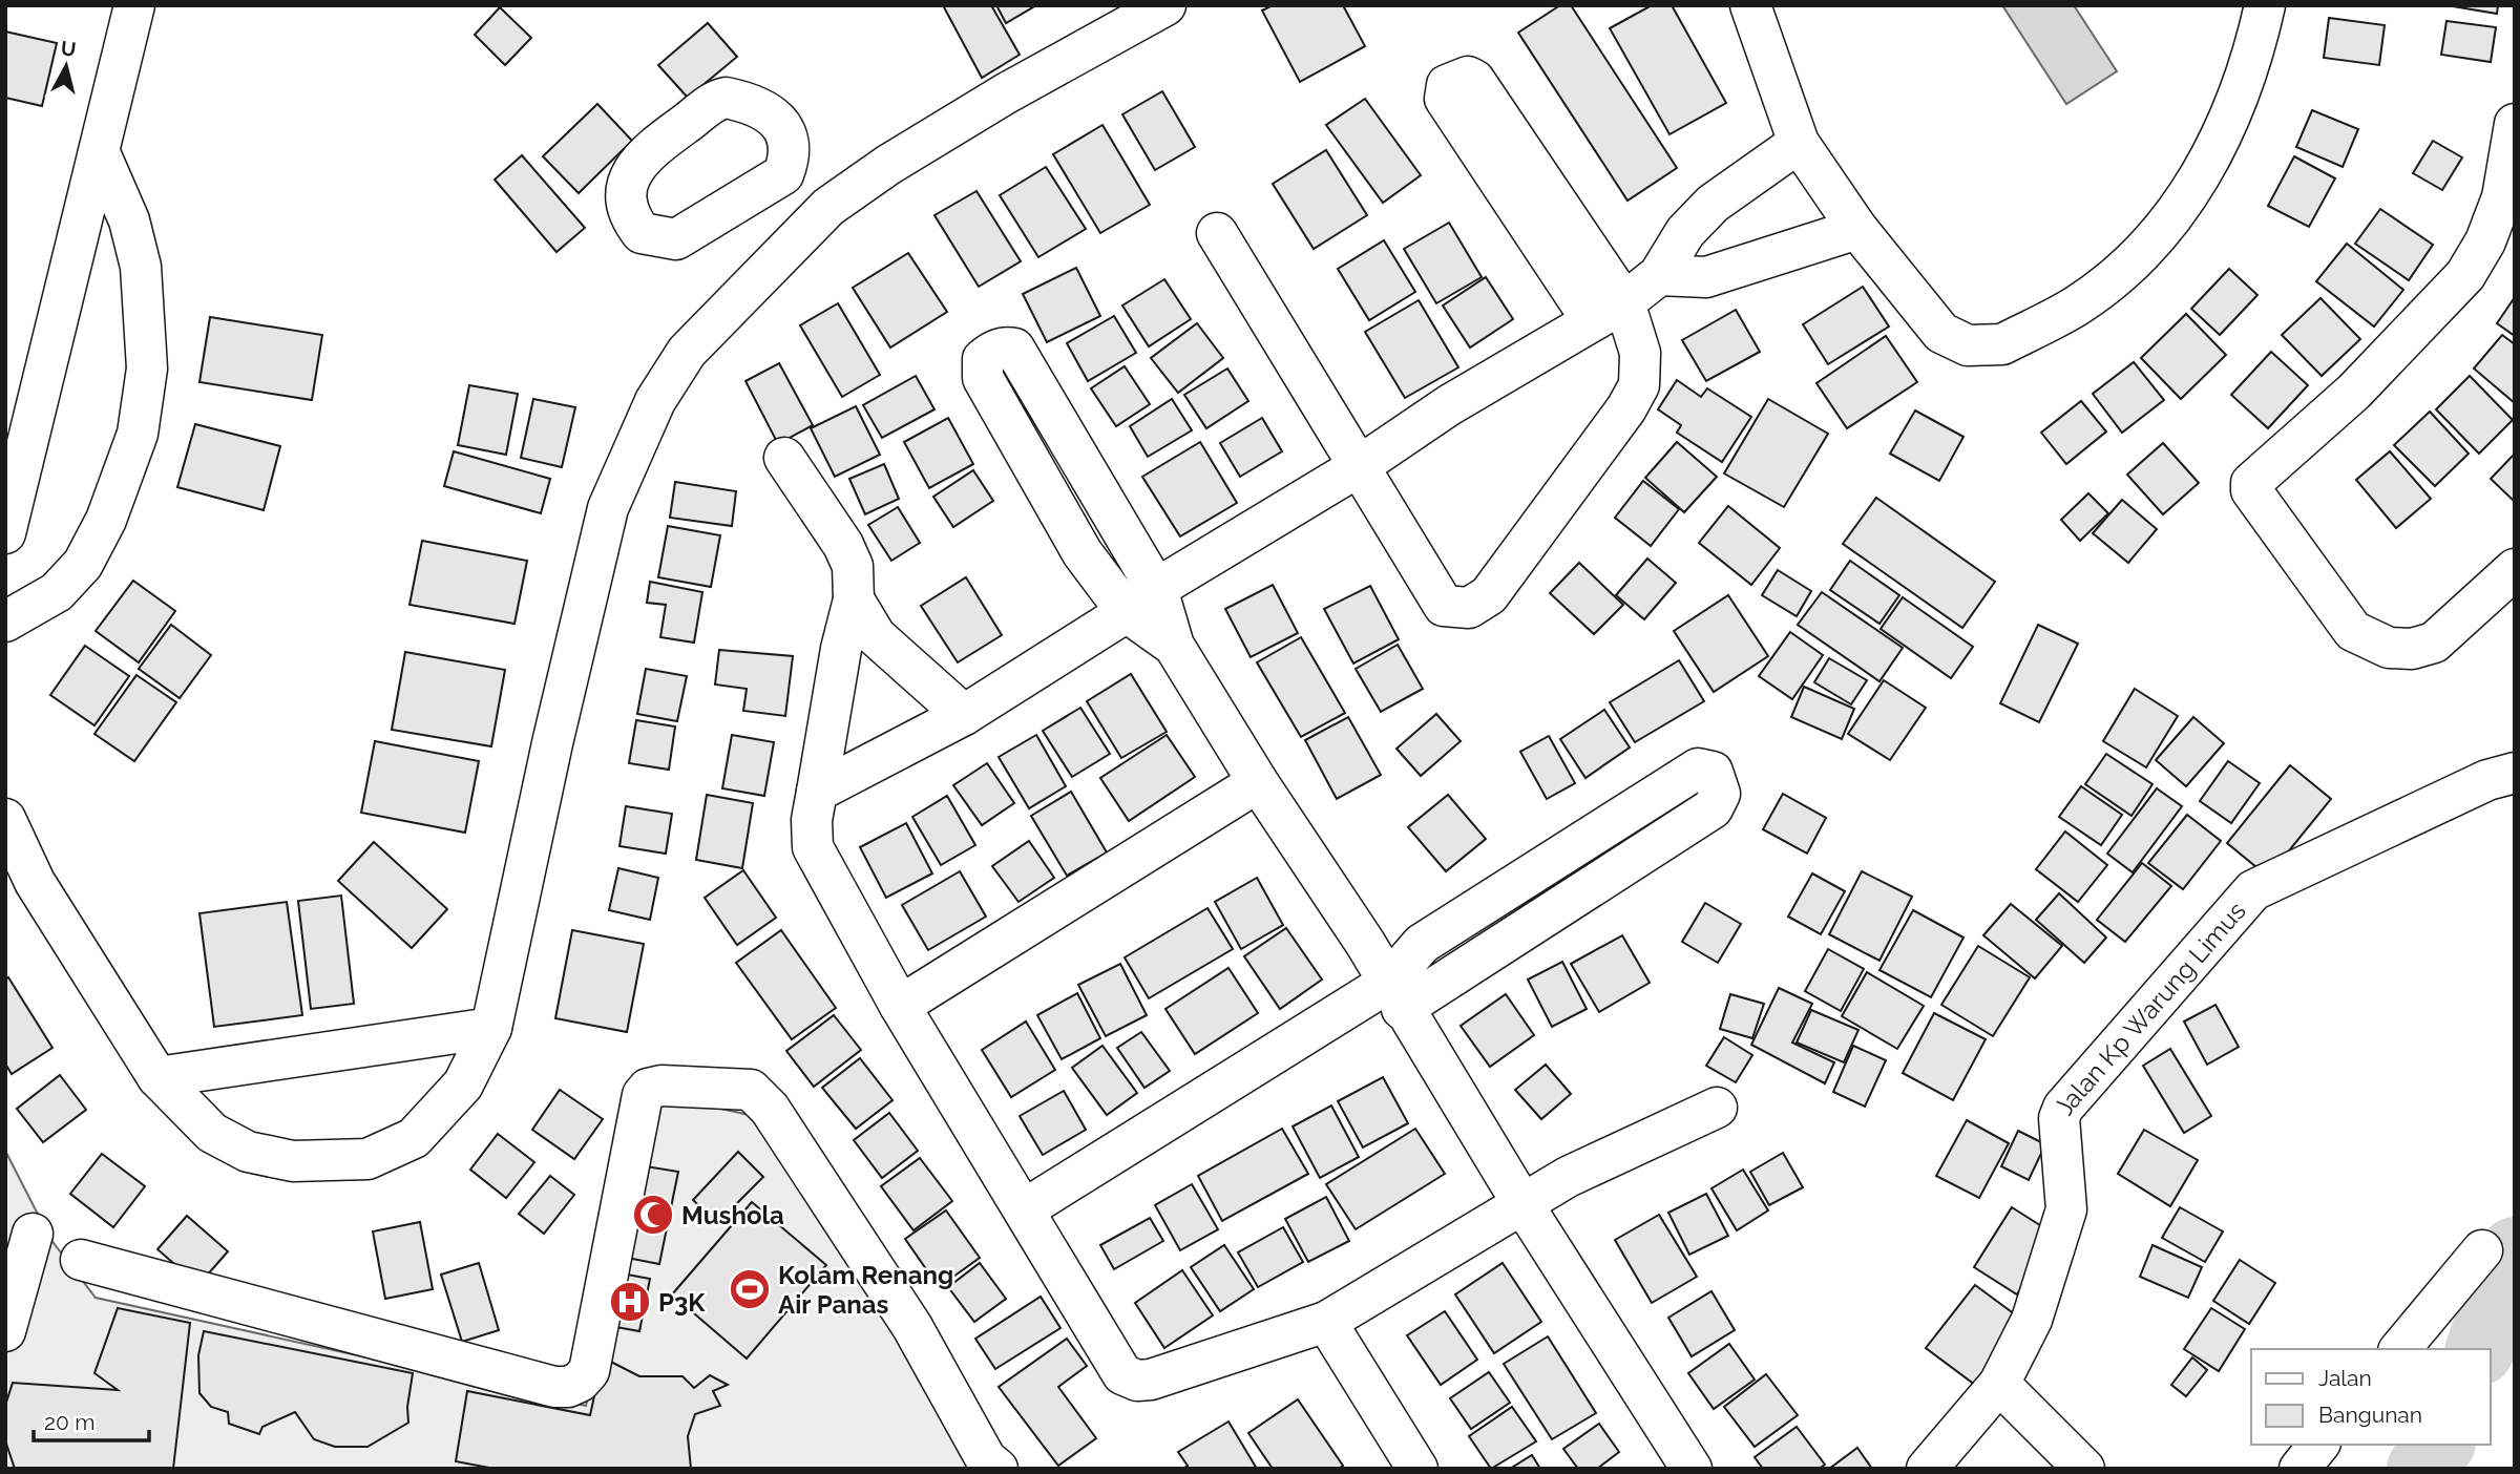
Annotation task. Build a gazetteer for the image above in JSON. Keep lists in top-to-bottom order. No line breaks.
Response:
{"streets":{"street":["Jalan Kp Warung Limus"]},"places":{"mosque":["Mushola"],"sports":["Kolam Renang Air Panas"],"hospital":["P3K"]},"legend":["Jalan","Bangunan"],"scale_bar":"20 m","north":"top"}
